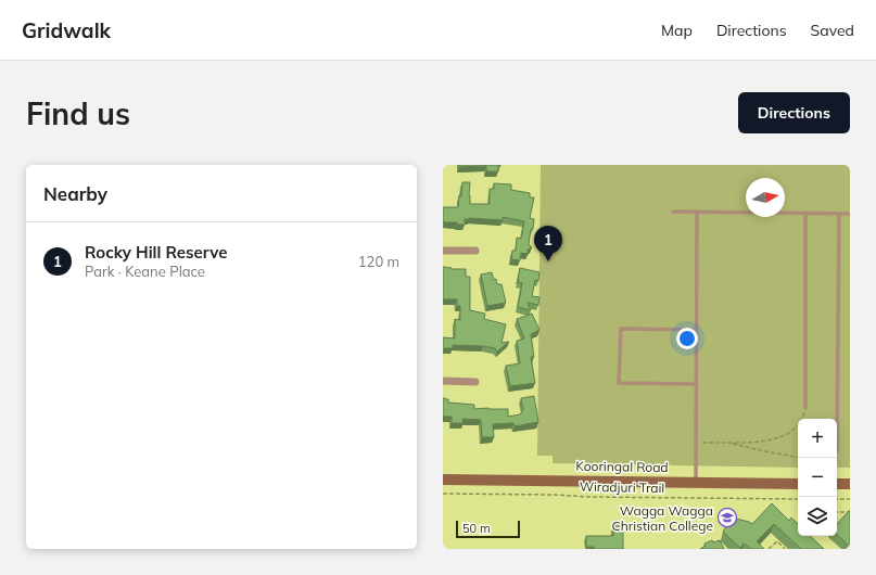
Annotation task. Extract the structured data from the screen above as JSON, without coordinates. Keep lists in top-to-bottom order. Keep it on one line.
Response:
{"streets":{"main road":["Kooringal Road"],"path":["Wiradjuri Trail"]},"places":{"school or university":["Wagga Wagga Christian College"]},"scale_bar":"50 m","north":"right","page":{"header":"Gridwalk","nav":["Map","Directions","Saved"],"buttons":"Directions","title":"Find us","heading":"Nearby","list":[{"mark":"1","name":"Rocky Hill Reserve","note":"Park · Keane Place","value":"120 m"}],"pins":"1","map_buttons":["+","−"],"scale":"50 m"}}
